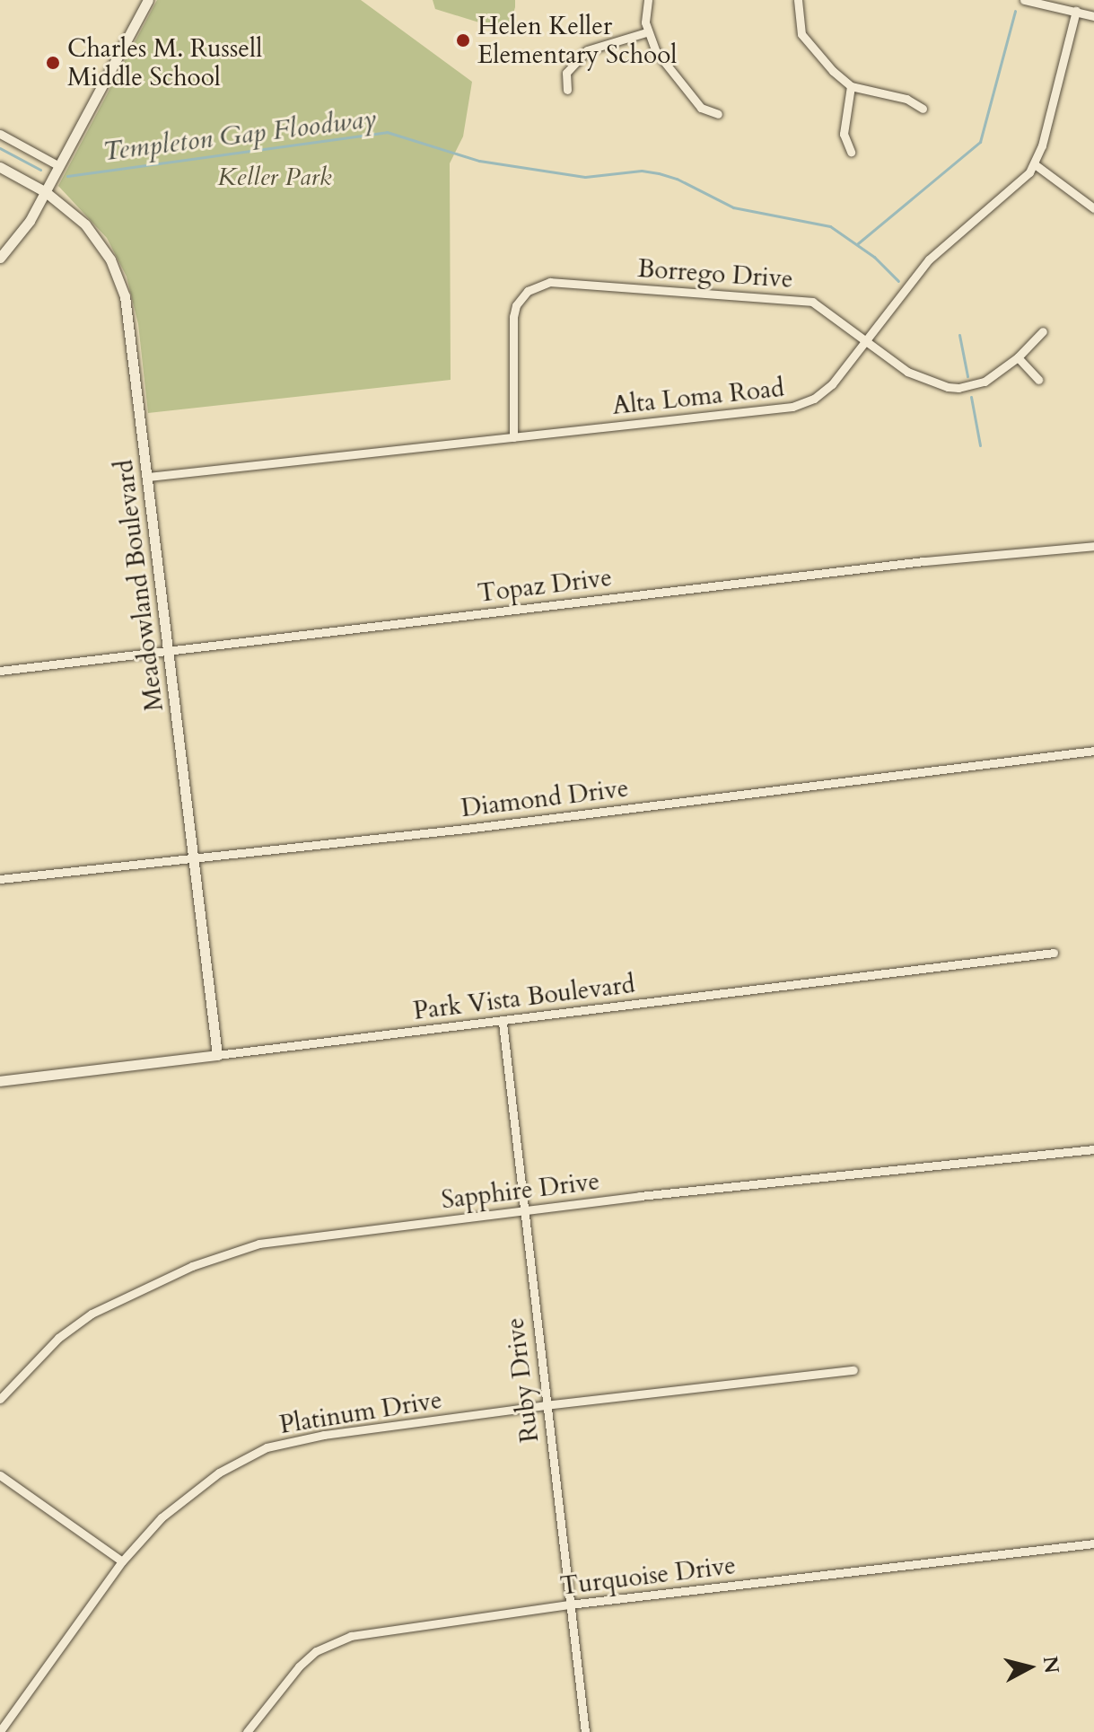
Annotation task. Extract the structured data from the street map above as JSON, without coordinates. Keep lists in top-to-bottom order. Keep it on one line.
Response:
{"streets":{"street":["Borrego Drive","Alta Loma Road","Meadowland Boulevard","Topaz Drive","Diamond Drive","Park Vista Boulevard","Sapphire Drive","Ruby Drive","Platinum Drive","Turquoise Drive"]},"crossings":[["Borrego Drive","Alta Loma Road"],["Alta Loma Road","Meadowland Boulevard"],["Meadowland Boulevard","Topaz Drive"],["Meadowland Boulevard","Diamond Drive"],["Meadowland Boulevard","Park Vista Boulevard"],["Park Vista Boulevard","Ruby Drive"],["Sapphire Drive","Ruby Drive"],["Ruby Drive","Platinum Drive"],["Ruby Drive","Turquoise Drive"]],"water":["Templeton Gap Floodway"],"parks":["Keller Park"],"places":["Helen Keller Elementary School","Charles M. Russell Middle School"],"north":"right"}
